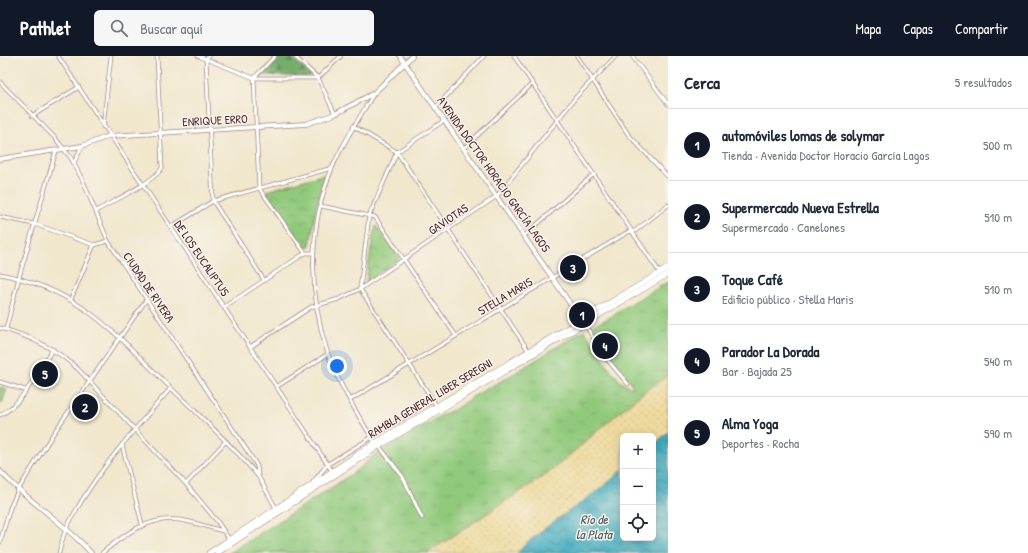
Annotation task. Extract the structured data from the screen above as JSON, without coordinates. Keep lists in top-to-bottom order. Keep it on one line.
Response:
{"streets":{"main road":["RAMBLA GENERAL LIBER SEREGNI"],"street":["ENRIQUE ERRO","AVENIDA DOCTOR HORACIO GARCÍA LAGOS","GAVIOTAS","DE LOS EUCALIPTUS","CIUDAD DE RIVERA","STELLA MARIS"]},"crossings":[["ENRIQUE ERRO","AVENIDA DOCTOR HORACIO GARCÍA LAGOS"],["ENRIQUE ERRO","DE LOS EUCALIPTUS"],["ENRIQUE ERRO","CIUDAD DE RIVERA"],["AVENIDA DOCTOR HORACIO GARCÍA LAGOS","GAVIOTAS"],["AVENIDA DOCTOR HORACIO GARCÍA LAGOS","STELLA MARIS"],["AVENIDA DOCTOR HORACIO GARCÍA LAGOS","RAMBLA GENERAL LIBER SEREGNI"],["GAVIOTAS","DE LOS EUCALIPTUS"],["DE LOS EUCALIPTUS","RAMBLA GENERAL LIBER SEREGNI"],["CIUDAD DE RIVERA","RAMBLA GENERAL LIBER SEREGNI"]],"water":["Río de la Plata"],"page":{"header":"Pathlet","search":"Buscar aquí","nav":["Mapa","Capas","Compartir"],"heading":["Cerca","5 resultados"],"list":[{"mark":"1","name":"automóviles lomas de solymar","note":"Tienda · Avenida Doctor Horacio García Lagos","value":"500 m"},{"mark":"2","name":"Supermercado Nueva Estrella","note":"Supermercado · Canelones","value":"510 m"},{"mark":"3","name":"Toque Café","note":"Edificio público · Stella Maris","value":"510 m"},{"mark":"4","name":"Parador La Dorada","note":"Bar · Bajada 25","value":"540 m"},{"mark":"5","name":"Alma Yoga","note":"Deportes · Rocha","value":"590 m"}],"pins":["3","1","4","5","2"],"map_buttons":["+","−"]}}
